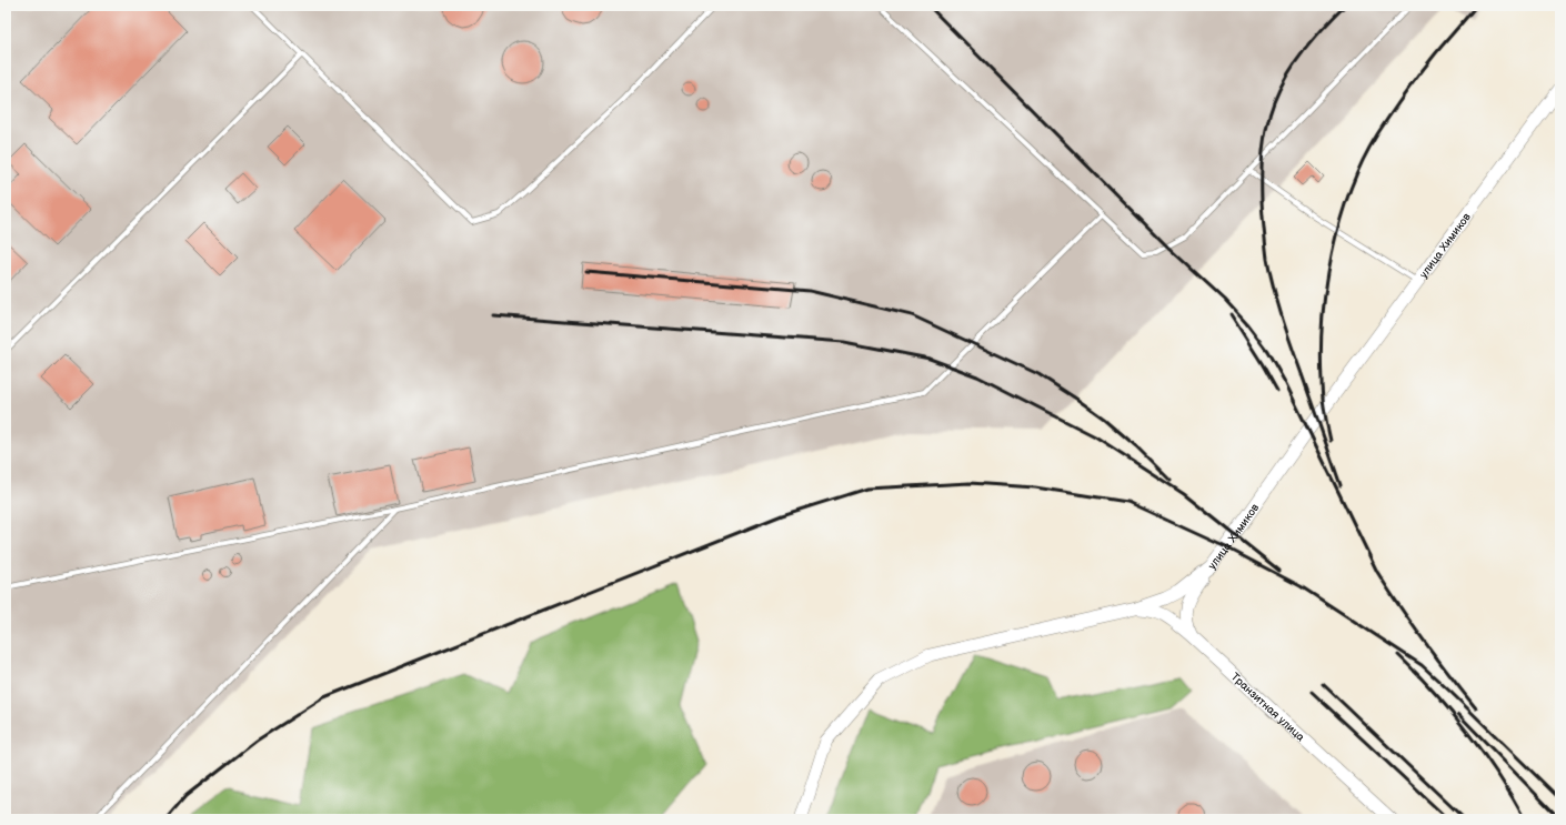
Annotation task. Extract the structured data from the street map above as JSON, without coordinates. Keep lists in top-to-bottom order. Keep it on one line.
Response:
{"streets":{"street":["улица Химиков","Транзитная улица"]},"crossings":[["улица Химиков","Транзитная улица"]]}
